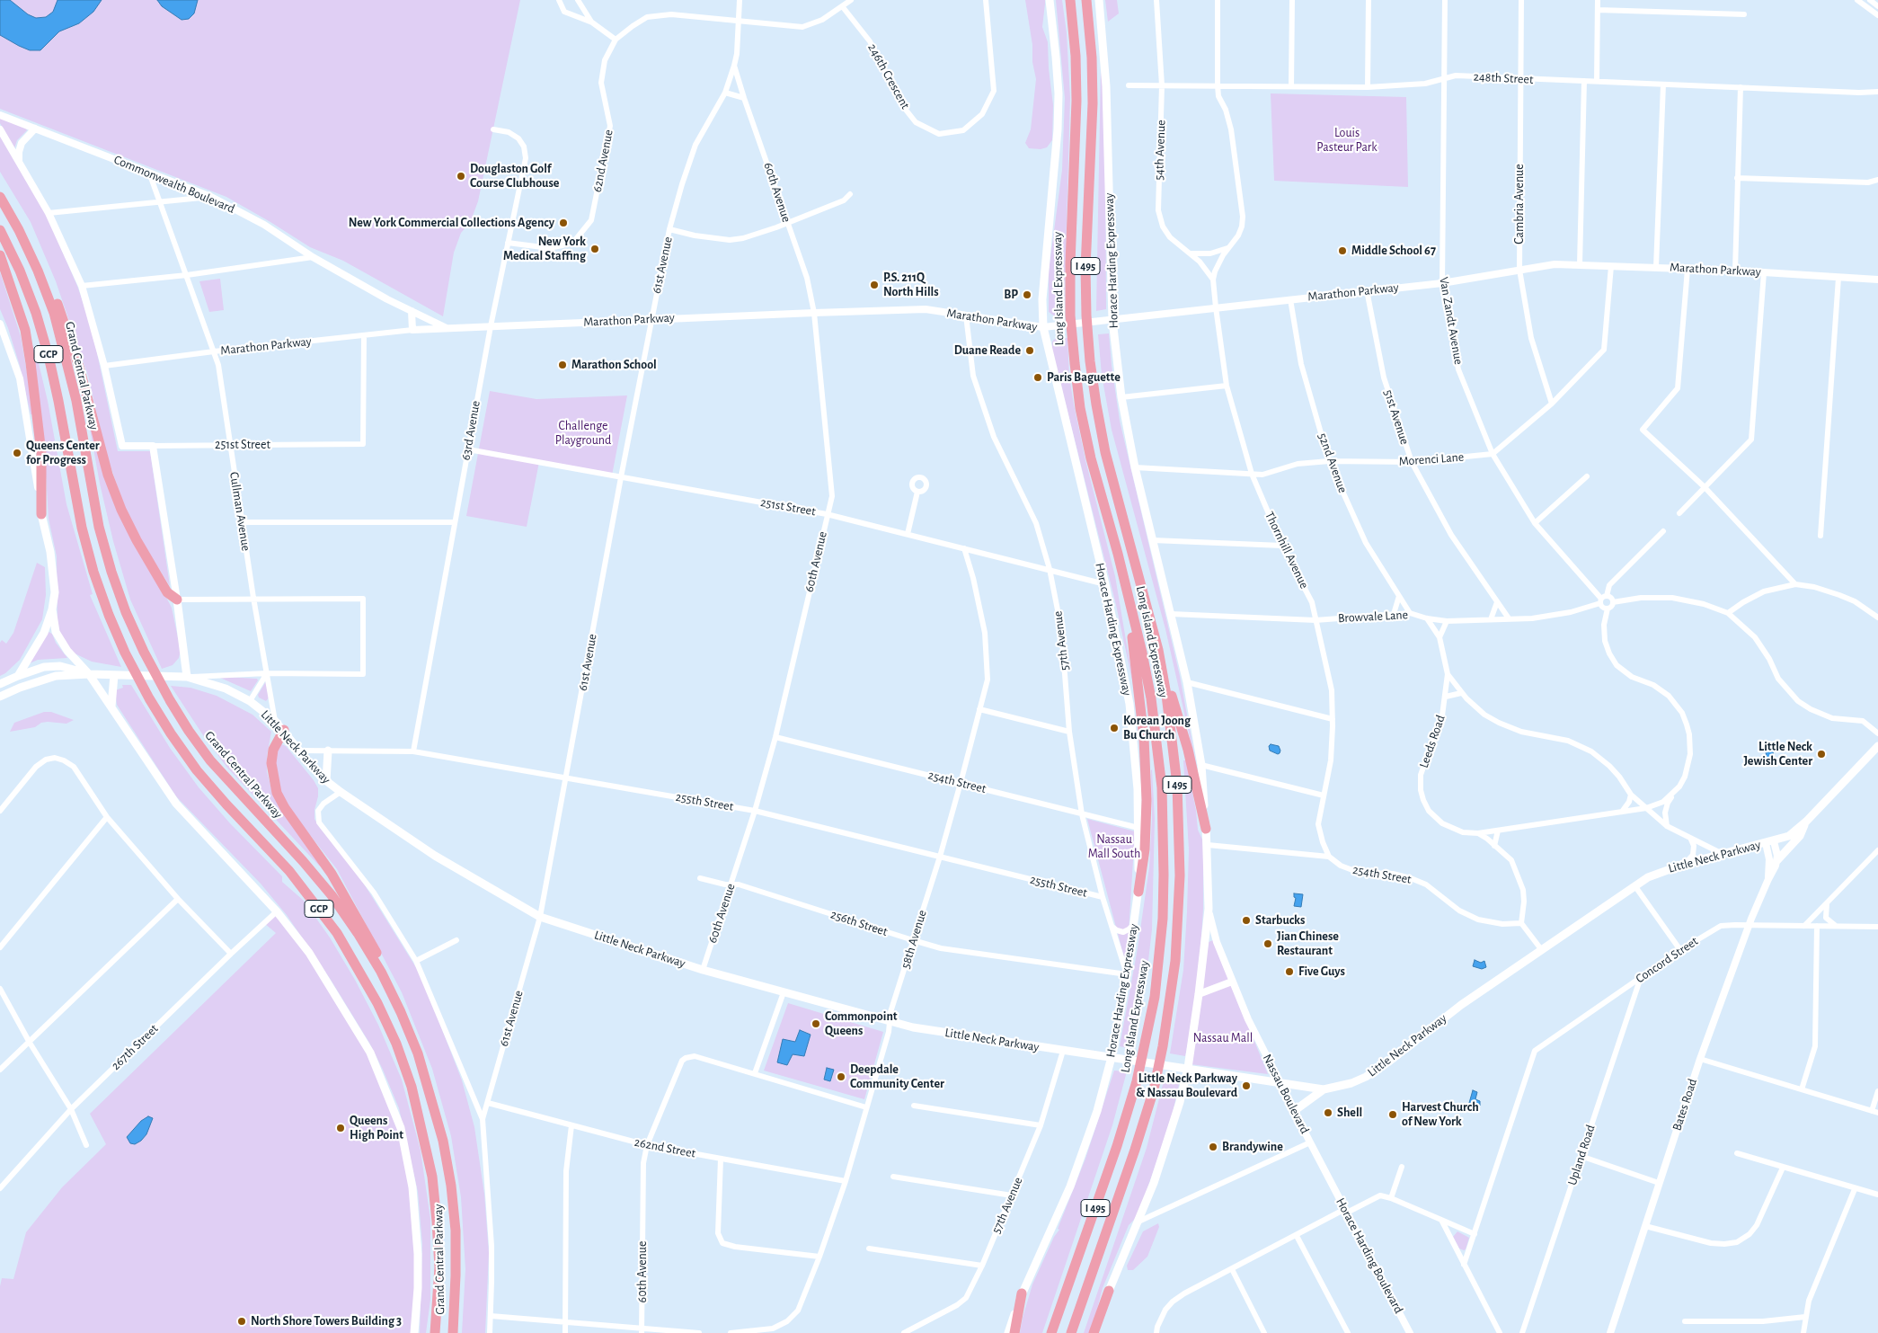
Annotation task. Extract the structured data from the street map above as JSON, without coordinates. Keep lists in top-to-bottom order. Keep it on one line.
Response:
{"streets":{"highway":["I 495","Long Island Expressway","GCP","Grand Central Parkway"],"main road":["Horace Harding Expressway","Little Neck Parkway"],"street":["246th Crescent","248th Street","54th Avenue","62nd Avenue","Commonwealth Boulevard","60th Avenue","Cambria Avenue","61st Avenue","Marathon Parkway","Van Zandt Avenue","51st Avenue","63rd Avenue","251st Street","Morenci Lane","52nd Avenue","Cullman Avenue","Thornhill Avenue","Browvale Lane","57th Avenue","Leeds Road","254th Street","255th Street","256th Street","58th Avenue","Concord Street","267th Street","Nassau Boulevard","Bates Road","262nd Street","Upland Road","Horace Harding Boulevard"]},"crossings":[["248th Street","54th Avenue"],["248th Street","Cambria Avenue"],["248th Street","Van Zandt Avenue"],["248th Street","Thornhill Avenue"],["54th Avenue","Thornhill Avenue"],["62nd Avenue","63rd Avenue"],["Commonwealth Boulevard","Marathon Parkway"],["Commonwealth Boulevard","Cullman Avenue"],["60th Avenue","61st Avenue"],["60th Avenue","Marathon Parkway"],["60th Avenue","251st Street"],["60th Avenue","Little Neck Parkway"],["60th Avenue","254th Street"],["60th Avenue","255th Street"],["60th Avenue","256th Street"],["60th Avenue","262nd Street"],["Cambria Avenue","Marathon Parkway"],["Horace Harding Expressway","Marathon Parkway"],["Horace Harding Expressway","251st Street"],["Horace Harding Expressway","Morenci Lane"],["Horace Harding Expressway","Browvale Lane"],["Horace Harding Expressway","57th Avenue"],["Horace Harding Expressway","Little Neck Parkway"],["Horace Harding Expressway","254th Street"],["Horace Harding Expressway","256th Street"],["Horace Harding Expressway","Nassau Boulevard"],["61st Avenue","Marathon Parkway"],["61st Avenue","251st Street"],["61st Avenue","Little Neck Parkway"],["61st Avenue","255th Street"],["61st Avenue","262nd Street"],["Marathon Parkway","Van Zandt Avenue"],["Marathon Parkway","51st Avenue"],["Marathon Parkway","63rd Avenue"],["Marathon Parkway","251st Street"],["Marathon Parkway","52nd Avenue"],["Marathon Parkway","Cullman Avenue"],["Marathon Parkway","Thornhill Avenue"],["Marathon Parkway","57th Avenue"],["Van Zandt Avenue","Morenci Lane"],["Van Zandt Avenue","Browvale Lane"],["51st Avenue","Morenci Lane"],["51st Avenue","Browvale Lane"],["63rd Avenue","251st Street"],["63rd Avenue","255th Street"],["251st Street","Cullman Avenue"],["251st Street","57th Avenue"],["251st Street","58th Avenue"],["Morenci Lane","52nd Avenue"],["Morenci Lane","Thornhill Avenue"],["52nd Avenue","Browvale Lane"],["Cullman Avenue","Little Neck Parkway"],["Thornhill Avenue","Browvale Lane"],["Thornhill Avenue","254th Street"],["Browvale Lane","Leeds Road"],["57th Avenue","Little Neck Parkway"],["57th Avenue","254th Street"],["57th Avenue","255th Street"],["57th Avenue","256th Street"],["Leeds Road","254th Street"],["Little Neck Parkway","255th Street"],["Little Neck Parkway","58th Avenue"],["Little Neck Parkway","Nassau Boulevard"],["Little Neck Parkway","Bates Road"],["254th Street","58th Avenue"],["255th Street","58th Avenue"],["256th Street","58th Avenue"],["58th Avenue","262nd Street"],["Concord Street","Bates Road"],["Concord Street","Upland Road"],["Nassau Boulevard","Horace Harding Boulevard"]],"parks":["Louis Pasteur Park","Challenge Playground","Nassau Mall South","Nassau Mall"],"places":["Douglaston Golf Course Clubhouse","New York Commercial Collections Agency","New York Medical Staffing","Middle School 67","P.S. 211Q North Hills","BP","Duane Reade","Marathon School","Paris Baguette","Queens Center for Progress","Korean Joong Bu Church","Little Neck Jewish Center","Starbucks","Jian Chinese Restaurant","Five Guys","Commonpoint Queens","Deepdale Community Center","Little Neck Parkway & Nassau Boulevard","Shell","Harvest Church of New York","Queens High Point","Brandywine","North Shore Towers Building 3"]}
